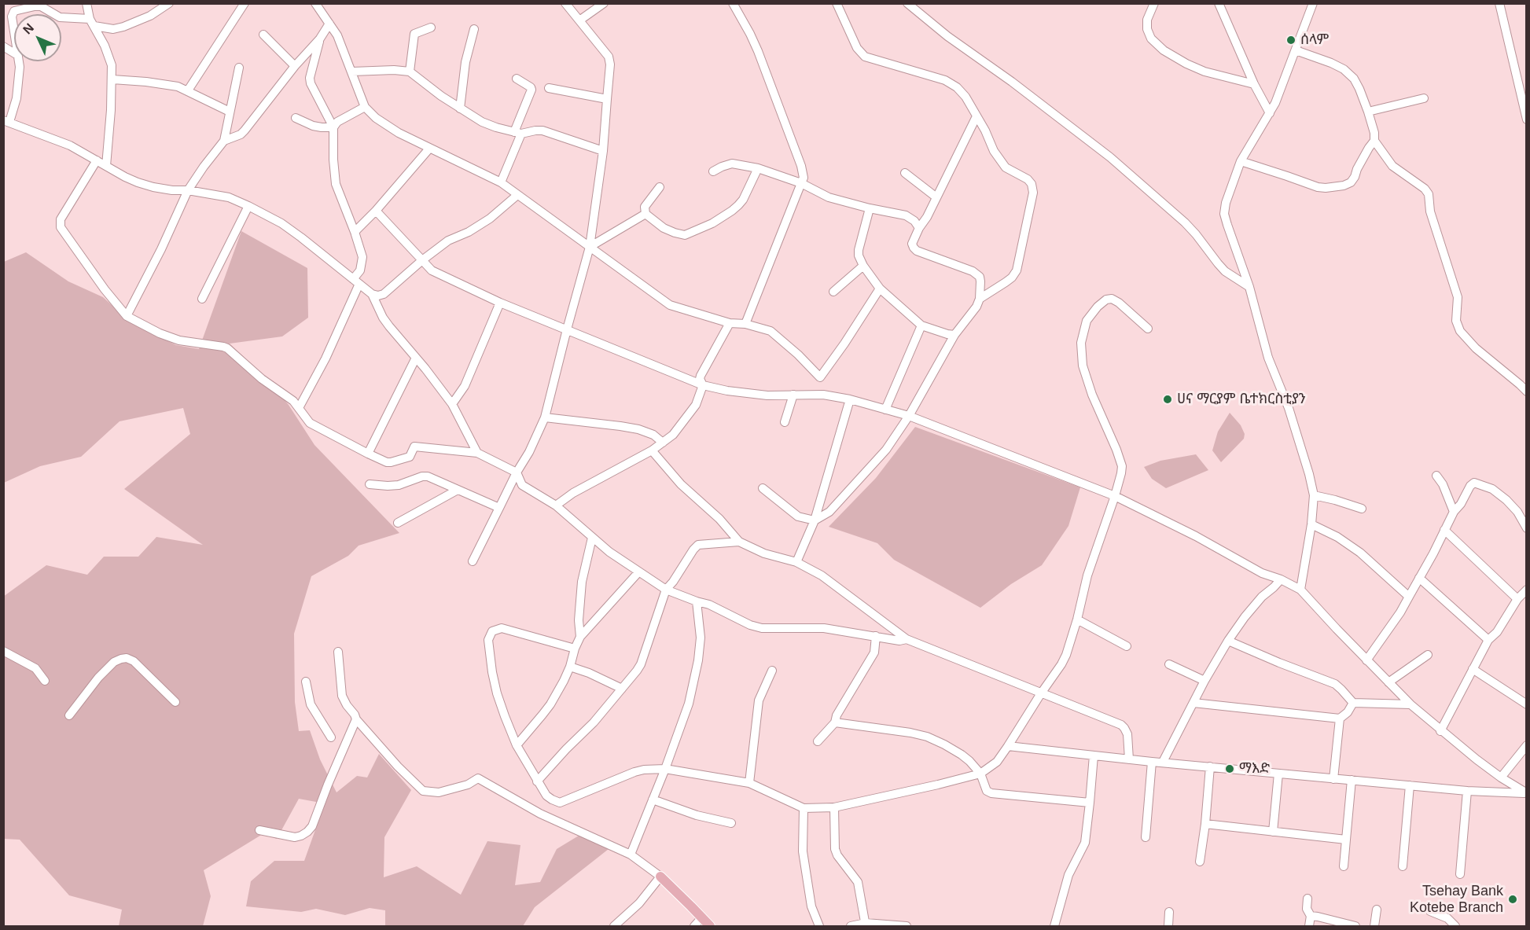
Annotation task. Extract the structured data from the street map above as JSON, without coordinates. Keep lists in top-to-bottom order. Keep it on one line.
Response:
{"places":["ሰላም","ሀና ማርያም ቤተክርስቲያን","ማእድ","Tsehay Bank Kotebe Branch"],"north":"top left"}
